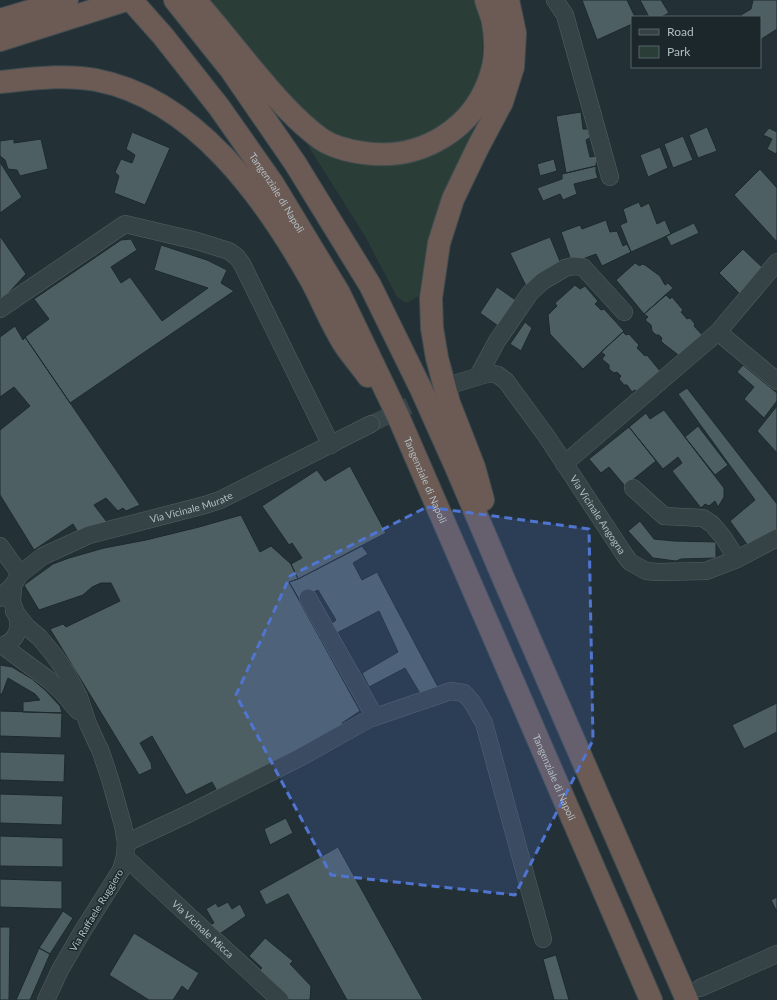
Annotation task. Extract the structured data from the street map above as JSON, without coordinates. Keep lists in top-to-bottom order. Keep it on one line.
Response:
{"streets":{"highway":["Tangenziale di Napoli"],"street":["Via Vicinale Murate","Via Vicinale Angogna","Via Raffaele Ruggiero","Via Vicinale Micca"]},"crossings":[["Via Raffaele Ruggiero","Via Vicinale Micca"]],"legend":["Road","Park"]}
